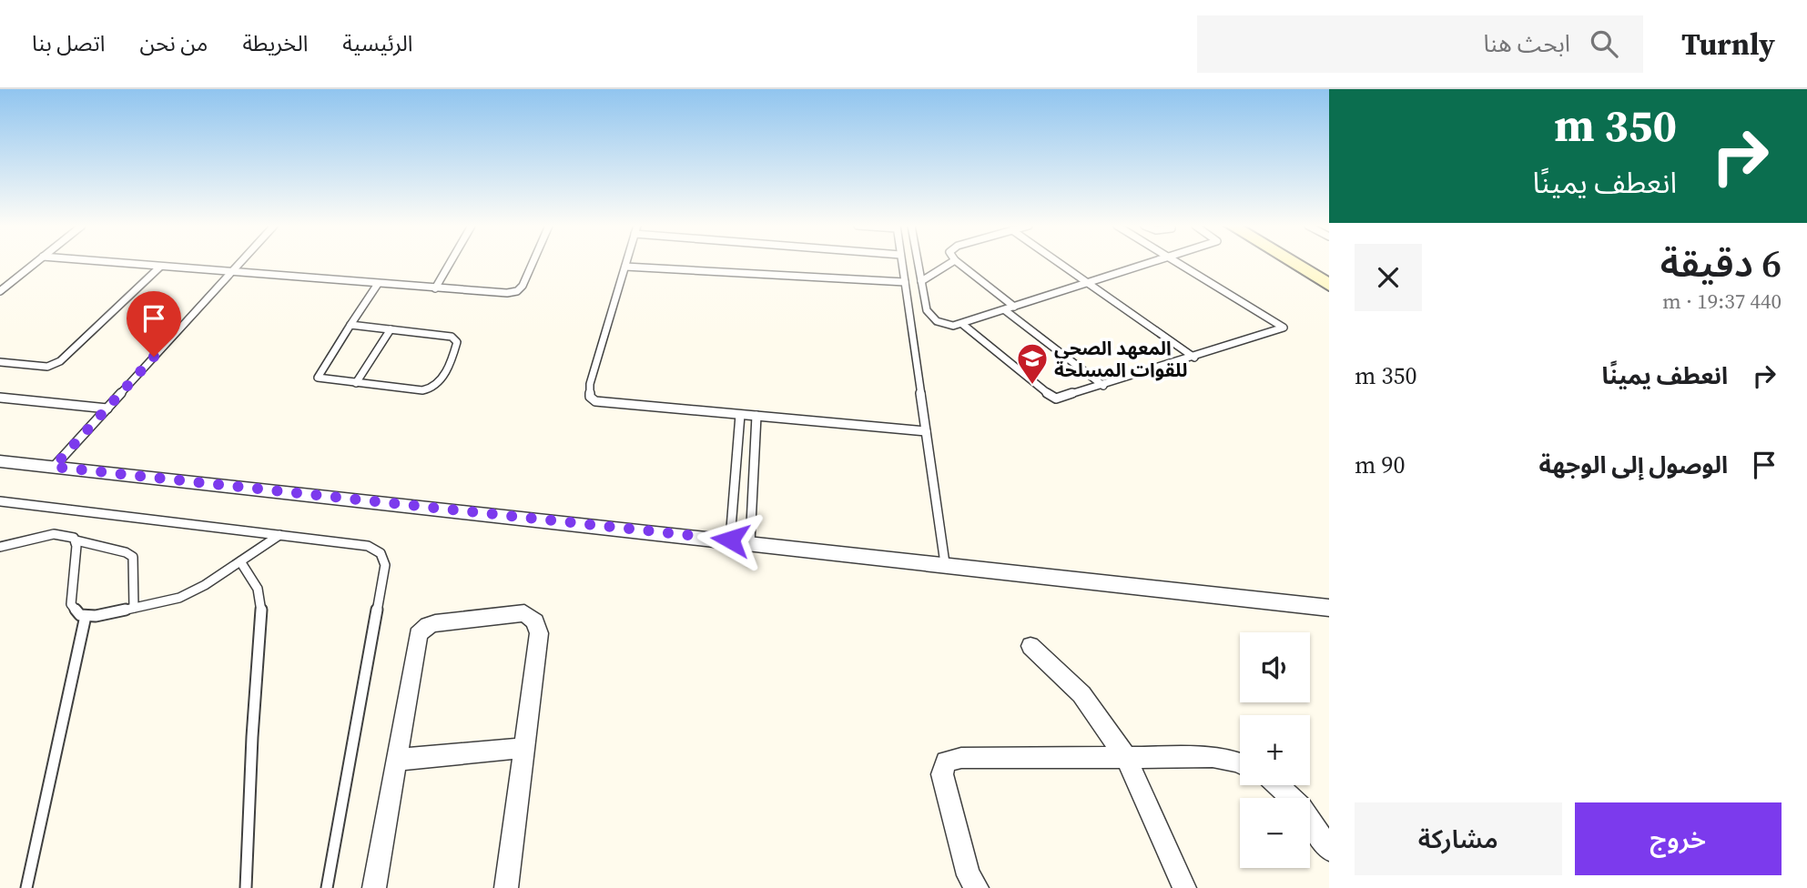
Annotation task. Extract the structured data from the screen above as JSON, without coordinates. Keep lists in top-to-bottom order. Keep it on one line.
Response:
{"places":{"school or university":["المعهد الصحي للقوات المسلحة"]},"page":{"header":"Turnly","search":"ابحث هنا","nav":["الرئيسية","الخريطة","من نحن","اتصل بنا"],"turn":["350 m","انعطف يمينًا"],"heading":["6 دقيقة","440 m · 19:37"],"list":[{"name":"انعطف يمينًا","value":"350 m"},{"name":"الوصول إلى الوجهة","value":"90 m"}],"map_buttons":["+","−"],"buttons":["خروج","مشاركة"]}}
